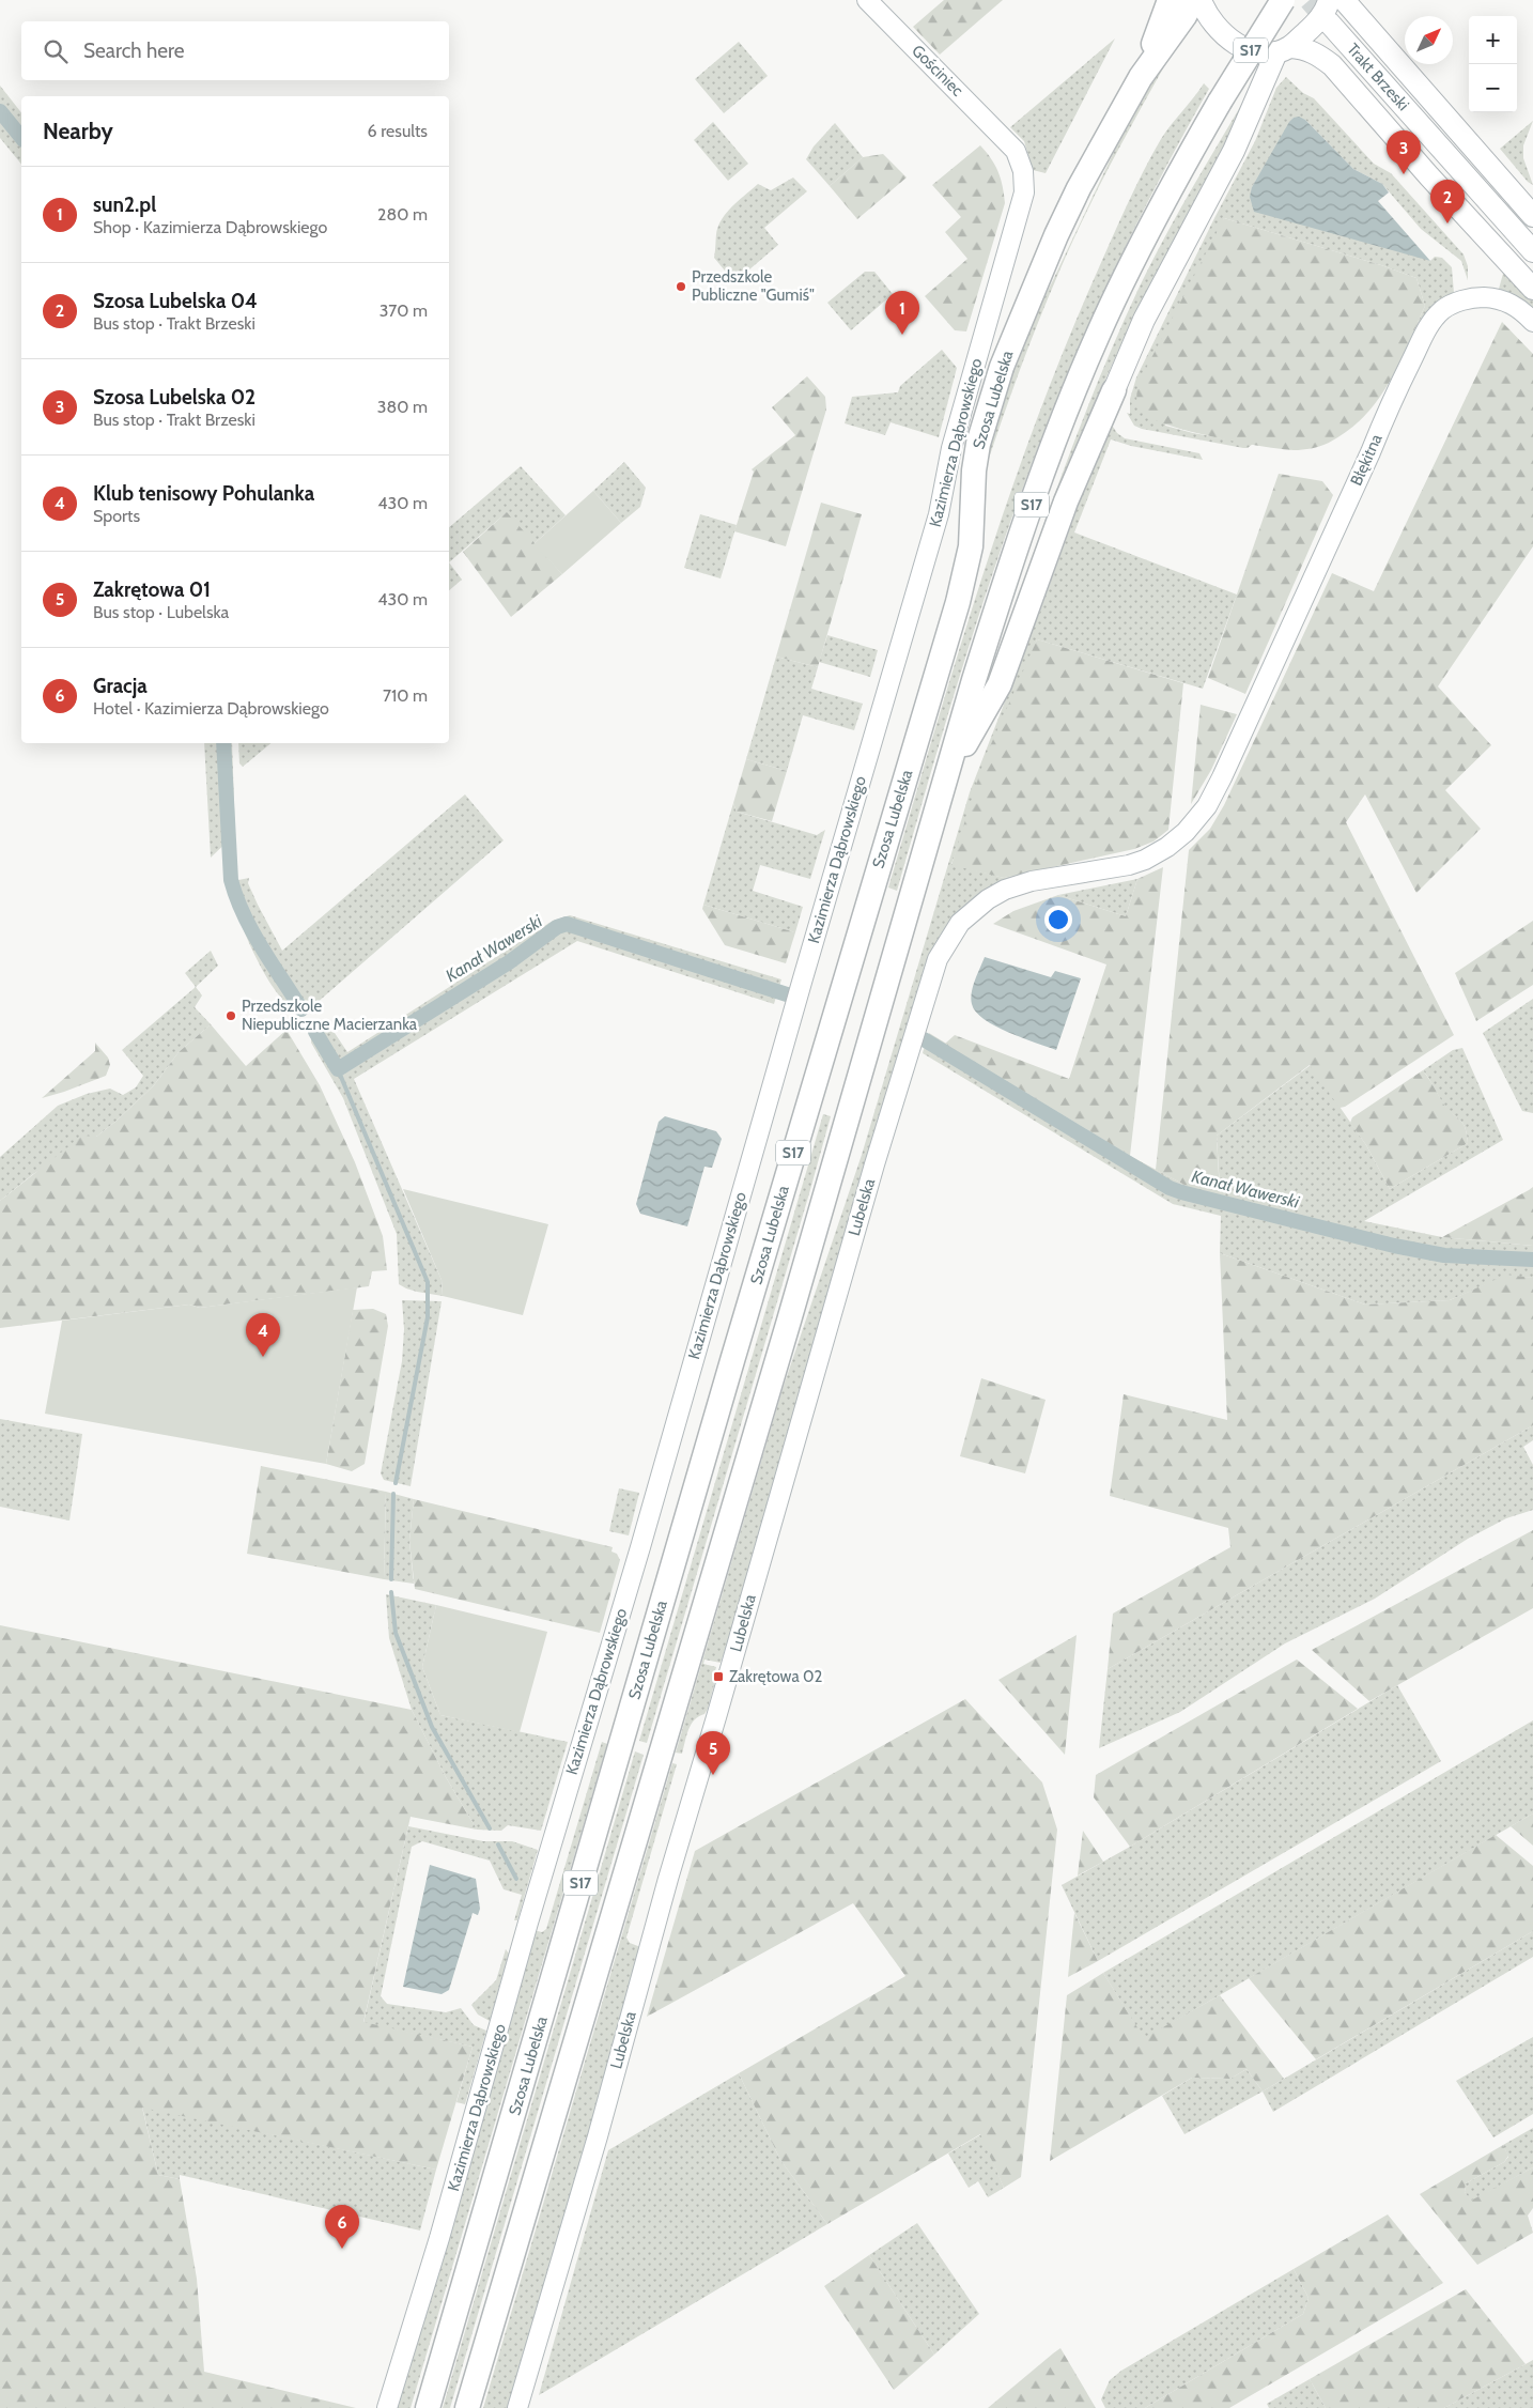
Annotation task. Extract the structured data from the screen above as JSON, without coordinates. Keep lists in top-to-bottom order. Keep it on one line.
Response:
{"streets":{"highway":["S17","Szosa Lubelska"],"main road":["Trakt Brzeski"],"street":["Gościniec","Kazimierza Dąbrowskiego","Błękitna","Lubelska"]},"crossings":[["Gościniec","Kazimierza Dąbrowskiego"],["Błękitna","Lubelska"]],"water":["Kanał Wawerski"],"places":{"other":["Przedszkole Publiczne \"Gumiś\"","Przedszkole Niepubliczne Macierzanka"],"transit":["Zakrętowa 02"]},"north":"top right","page":{"map_buttons":["+","−"],"search":"Search here","heading":["Nearby","6 results"],"pins":["3","2","1","4","5","6"],"list":[{"mark":"1","name":"sun2.pl","note":"Shop · Kazimierza Dąbrowskiego","value":"280 m"},{"mark":"2","name":"Szosa Lubelska 04","note":"Bus stop · Trakt Brzeski","value":"370 m"},{"mark":"3","name":"Szosa Lubelska 02","note":"Bus stop · Trakt Brzeski","value":"380 m"},{"mark":"4","name":"Klub tenisowy Pohulanka","note":"Sports","value":"430 m"},{"mark":"5","name":"Zakrętowa 01","note":"Bus stop · Lubelska","value":"430 m"},{"mark":"6","name":"Gracja","note":"Hotel · Kazimierza Dąbrowskiego","value":"710 m"}]}}
